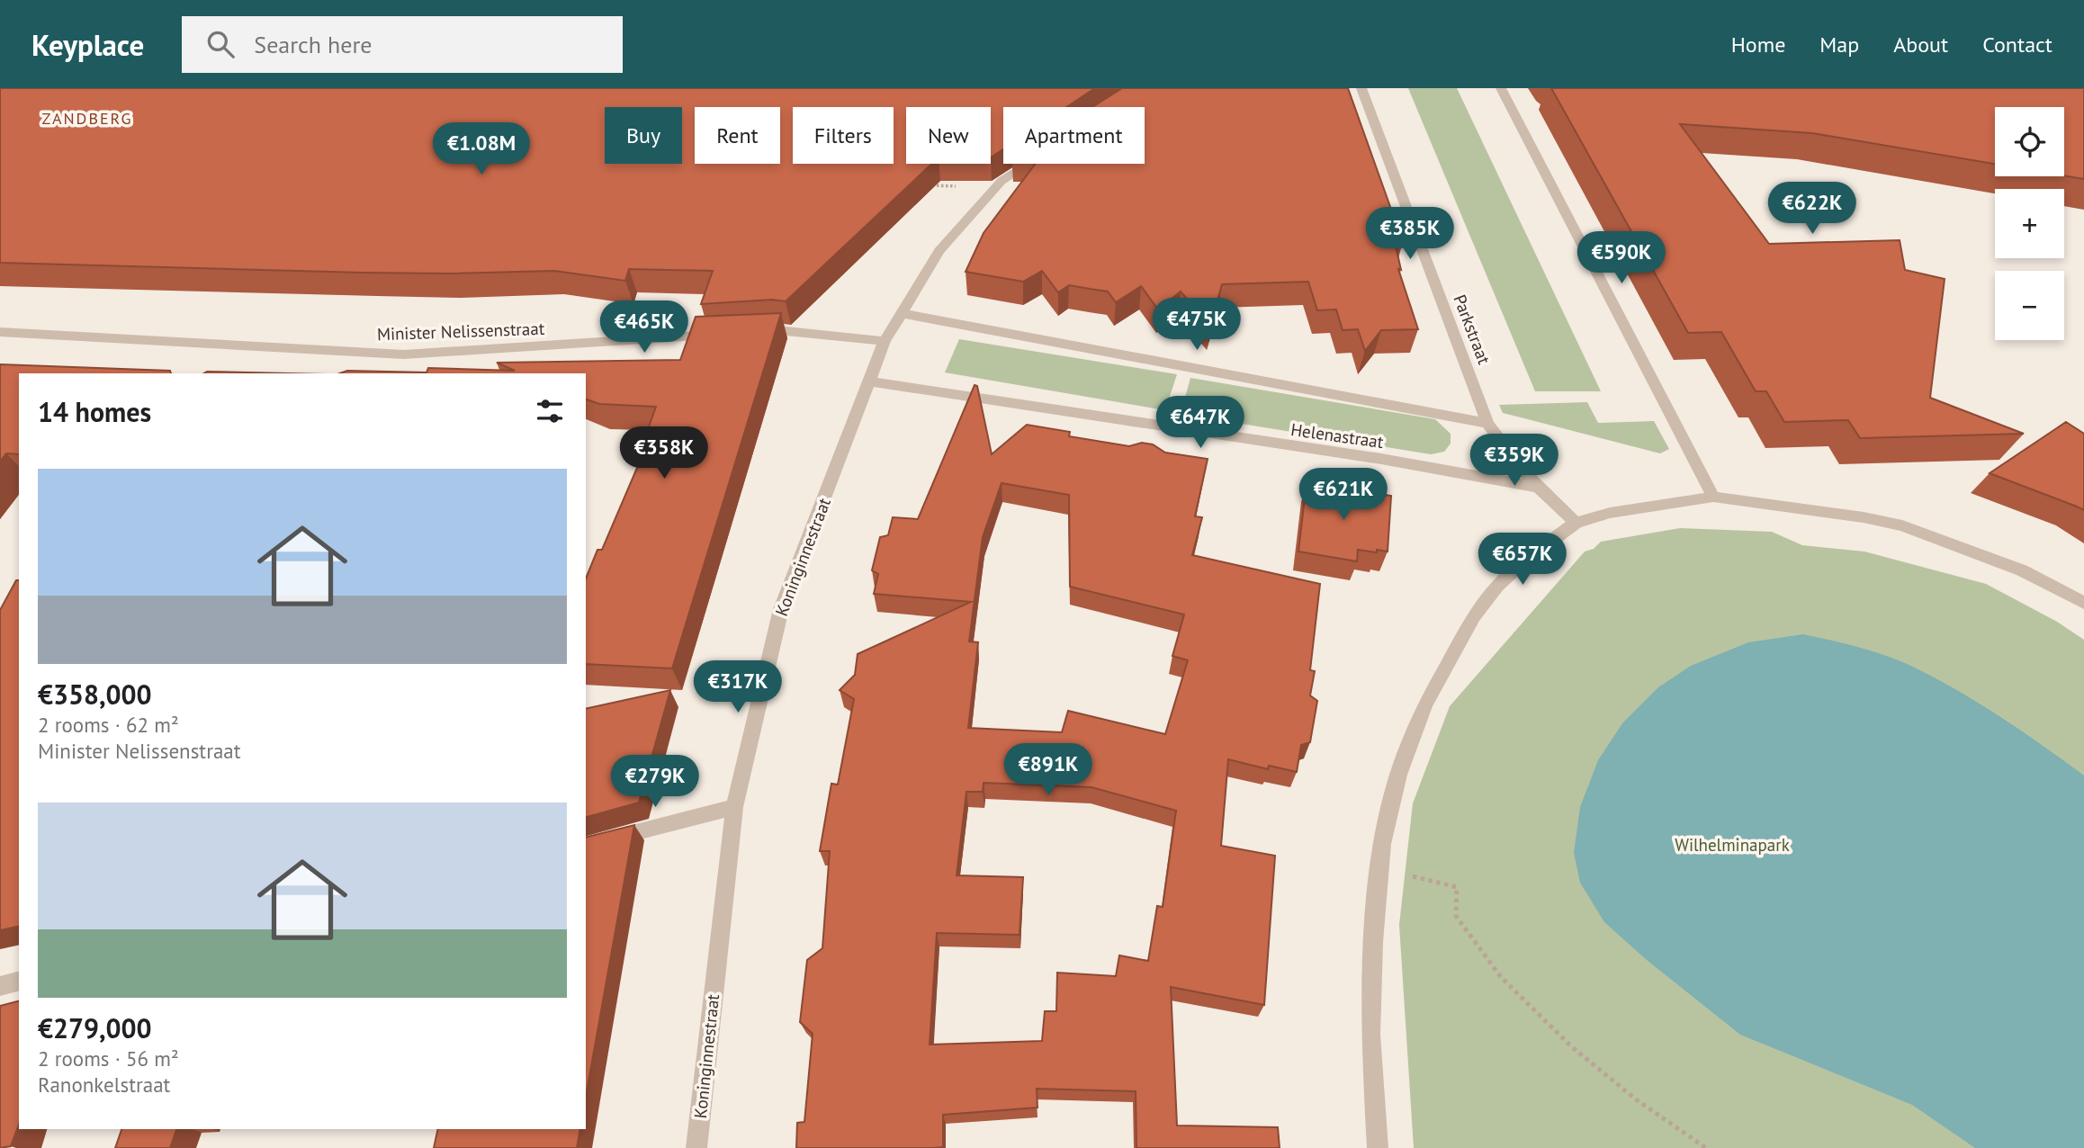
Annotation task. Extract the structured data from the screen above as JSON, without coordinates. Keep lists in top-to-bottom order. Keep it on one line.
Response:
{"streets":{"street":["Parkstraat","Minister Nelissenstraat","Helenastraat","Koninginnestraat"]},"crossings":[["Parkstraat","Helenastraat"],["Helenastraat","Koninginnestraat"]],"districts":["ZANDBERG"],"parks":["Wilhelminapark"],"page":{"header":"Keyplace","search":"Search here","nav":["Home","Map","About","Contact"],"map_buttons":["+","−"],"chip":["Buy","Rent","Filters","New","Apartment"],"price":["€1.08M","€622K","€385K","€590K","€475K","€465K","€647K","€358K","€359K","€621K","€657K","€317K","€891K","€279K"],"heading":"14 homes","list":[{"name":"€358,000","note":"2 rooms · 62 m² · Minister Nelissenstraat"},{"name":"€279,000","note":"2 rooms · 56 m² · Ranonkelstraat"}]}}
